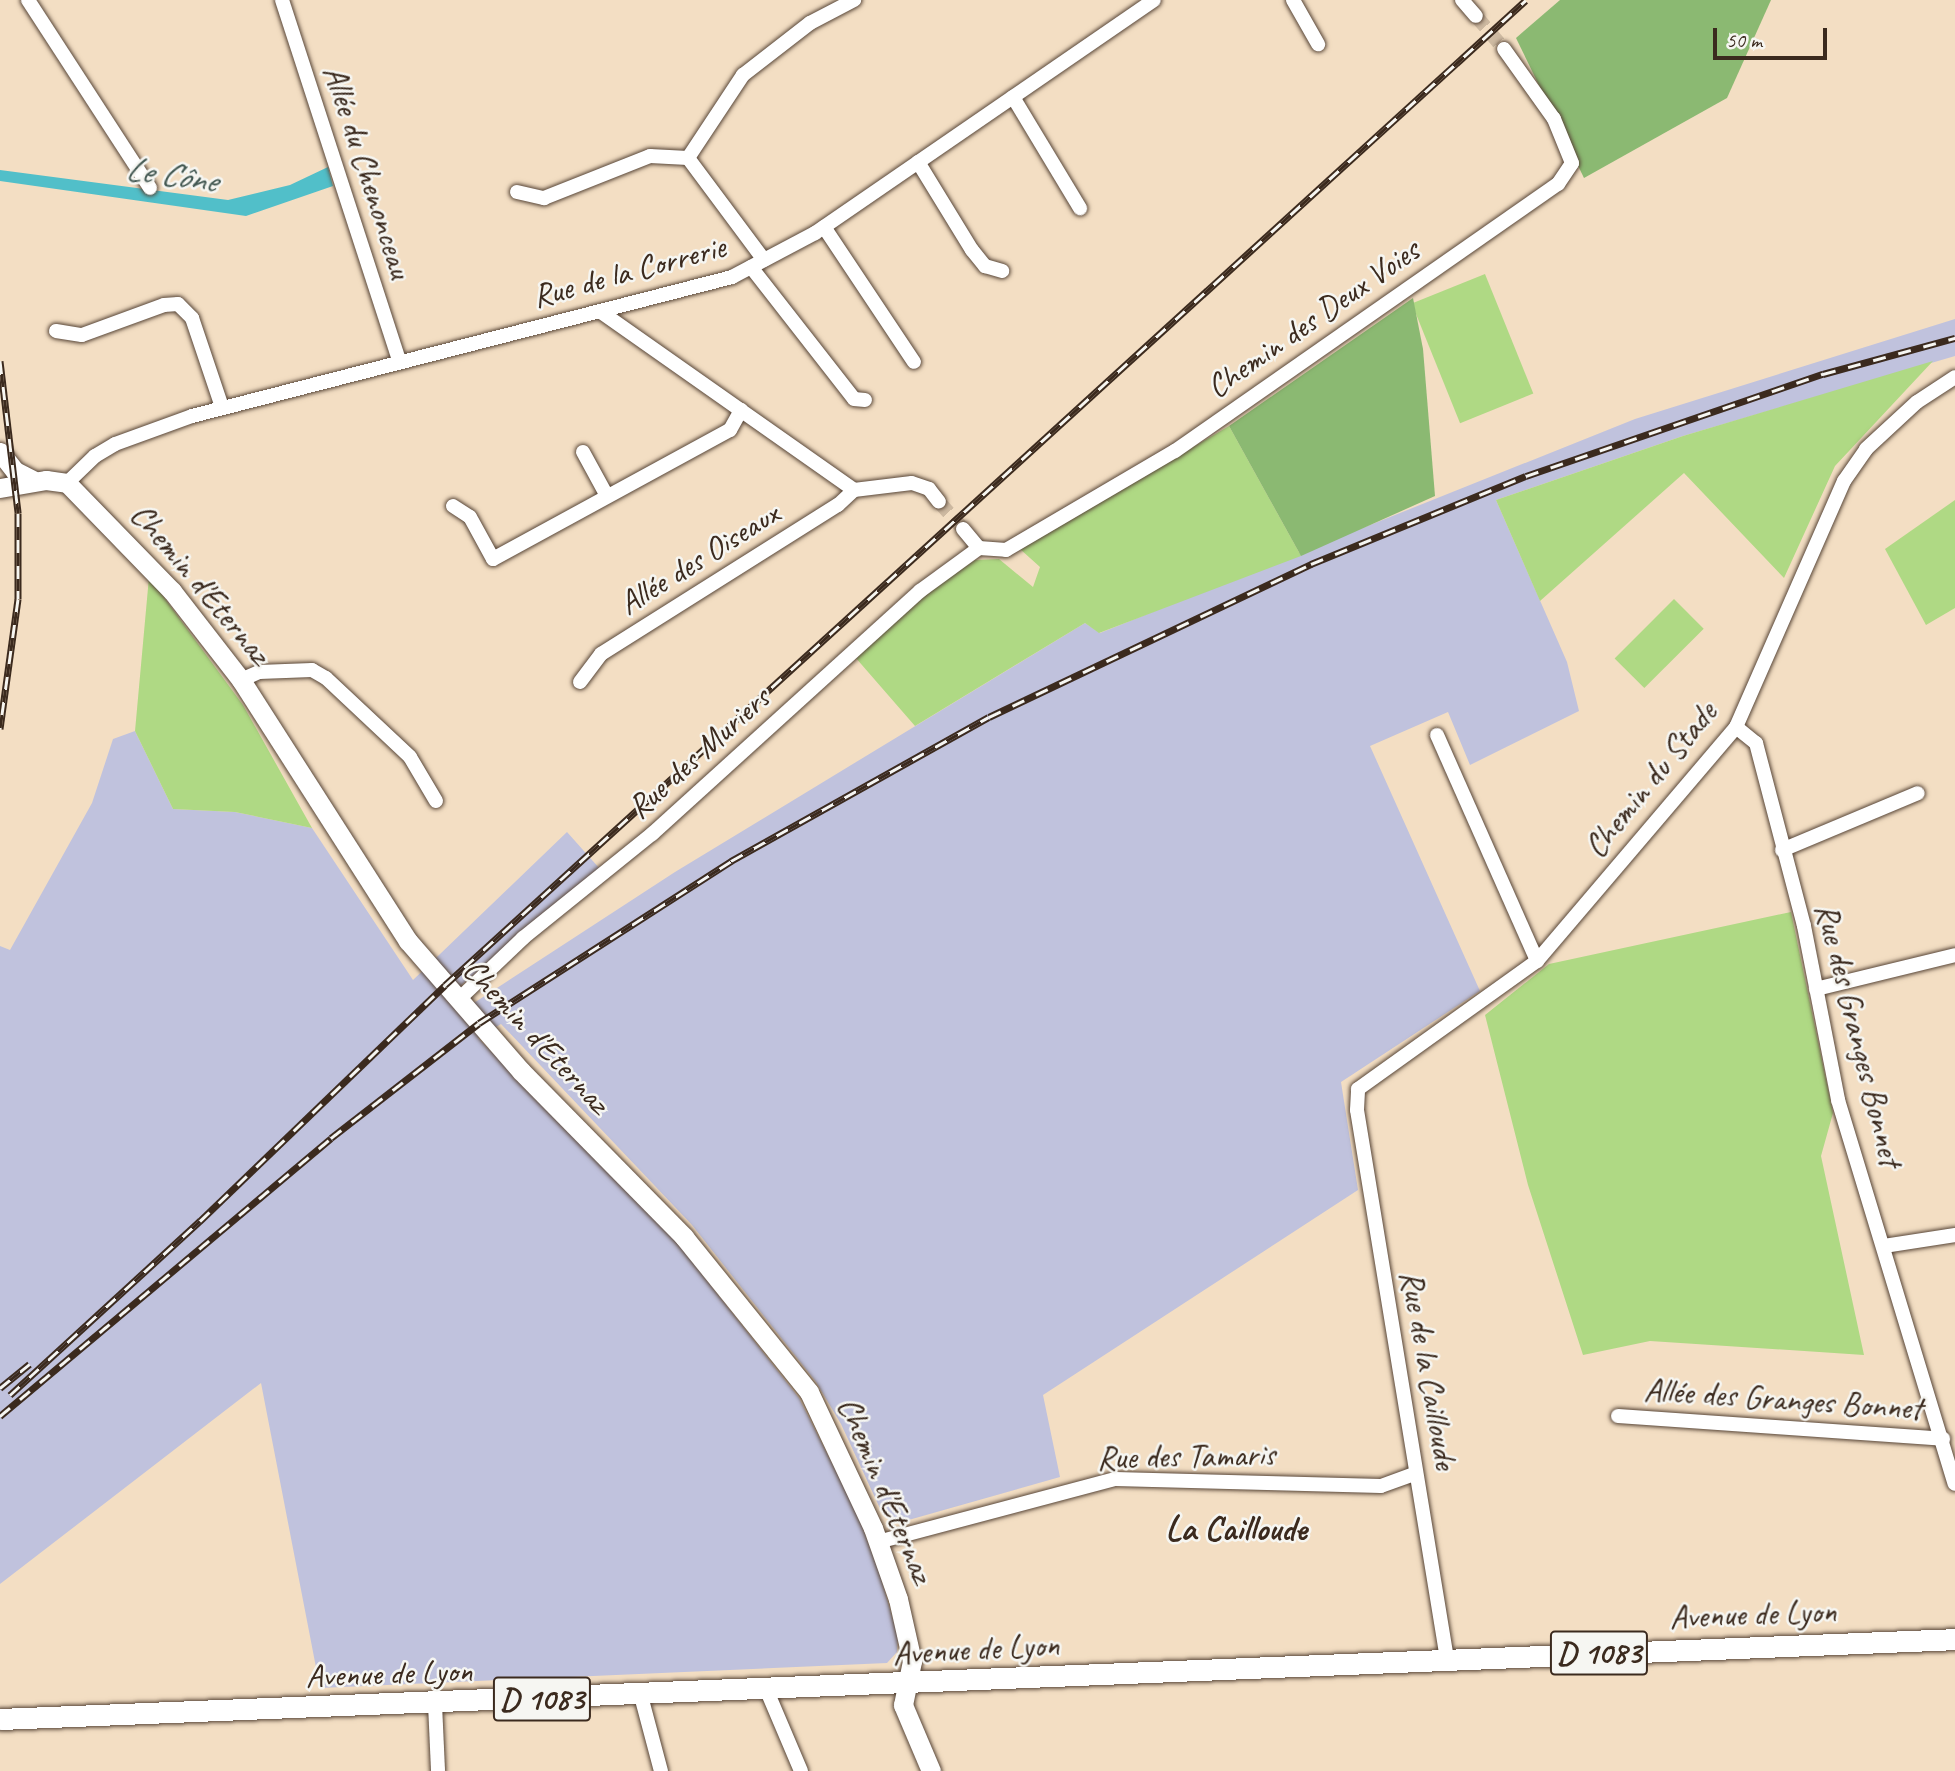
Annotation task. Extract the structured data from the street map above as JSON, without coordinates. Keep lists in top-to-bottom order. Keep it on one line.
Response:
{"streets":{"main road":["Avenue de Lyon","D 1083"],"street":["Allée du Chenonceau","Rue de la Correrie","Chemin des Deux Voies","Allée des Oiseaux","Chemin d'Eternaz","Rue des Muriers","Chemin du Stade","Rue des Granges Bonnet","Rue de la Cailloude","Allée des Granges Bonnet","Rue des Tamaris"]},"crossings":[["Allée du Chenonceau","Rue de la Correrie"],["Rue de la Correrie","Chemin d'Eternaz"],["Chemin des Deux Voies","Rue des Muriers"],["Chemin d'Eternaz","Rue des Muriers"],["Chemin d'Eternaz","Rue des Tamaris"],["Chemin d'Eternaz","Avenue de Lyon"],["Chemin du Stade","Rue des Granges Bonnet"],["Chemin du Stade","Rue de la Cailloude"],["Rue des Granges Bonnet","Allée des Granges Bonnet"],["Rue de la Cailloude","Rue des Tamaris"],["Rue de la Cailloude","Avenue de Lyon"]],"districts":["La Cailloude"],"water":["Le Cône"],"scale_bar":"50 m"}
